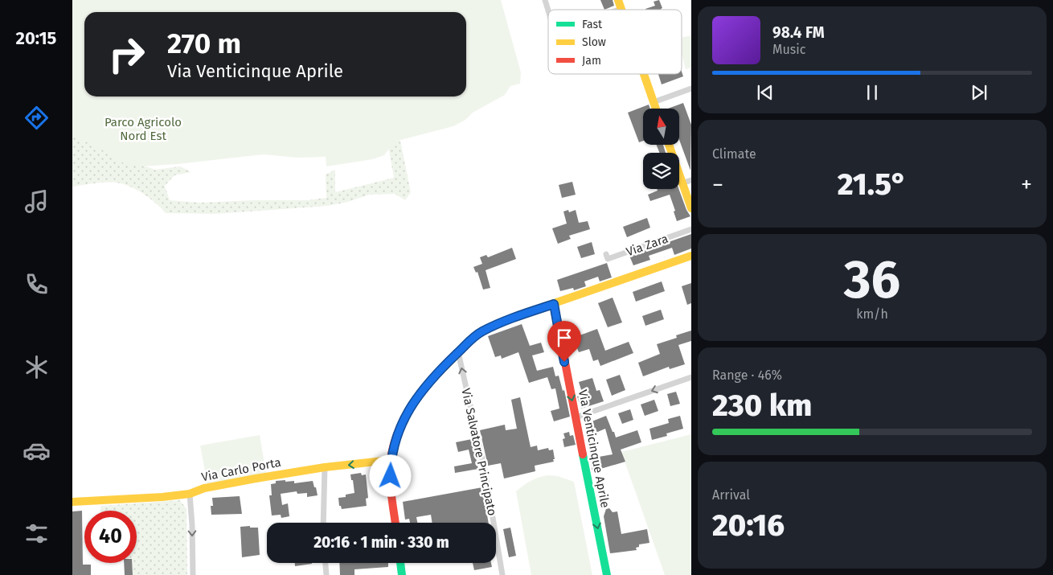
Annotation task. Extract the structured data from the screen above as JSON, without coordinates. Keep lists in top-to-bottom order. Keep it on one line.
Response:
{"streets":{"street":["Via Zara","Via Venticinque Aprile","Via Salvatore Principato","Via Carlo Porta"]},"one_way":["Via Venticinque Aprile","Via Salvatore Principato"],"parks":["Parco Agricolo Nord Est"],"legend":["Fast","Slow","Jam"],"north":"top","page":{"tabs":"20:15","turn":["270 m","Via Venticinque Aprile"],"song":["98.4 FM","Music"],"tile":["Climate",["36","km/h"],["Range · 46%","230 km"],["Arrival","20:16"]],"heat":["−","21.5°","+"],"limit":"40","trip":"20:16 · 1 min · 330 m"}}
